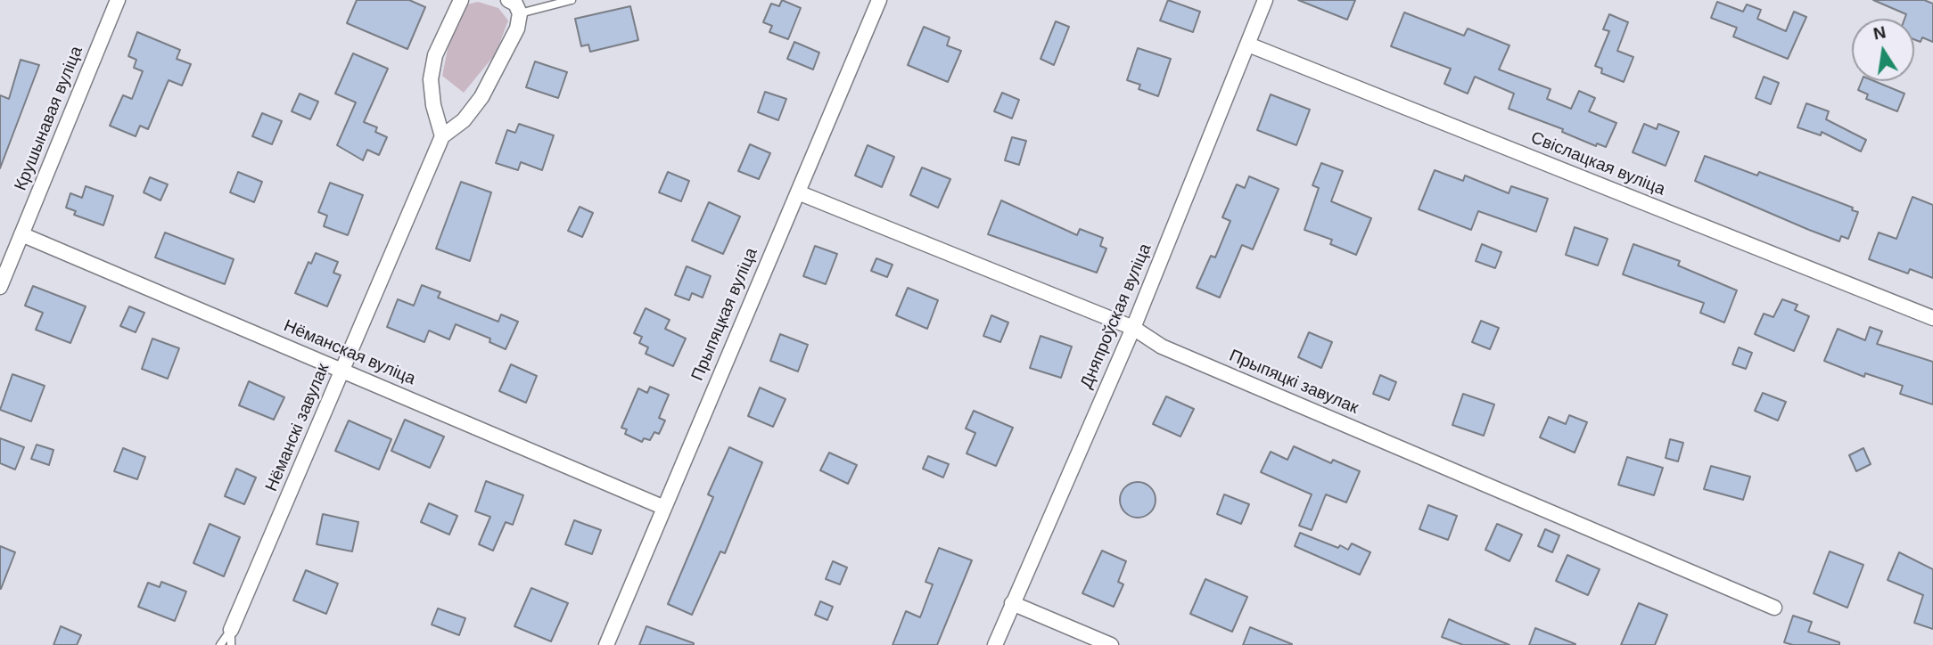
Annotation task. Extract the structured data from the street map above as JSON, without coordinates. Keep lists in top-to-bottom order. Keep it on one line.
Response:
{"streets":{"street":["Крушынавая вуліца","Свіслацкая вуліца","Прыпяцкая вуліца","Дняпроўская вуліца","Нёманская вуліца","Прыпяцкі завулак","Нёманскі завулак"]},"crossings":[["Крушынавая вуліца","Нёманская вуліца"],["Свіслацкая вуліца","Дняпроўская вуліца"],["Прыпяцкая вуліца","Нёманская вуліца"],["Прыпяцкая вуліца","Прыпяцкі завулак"],["Дняпроўская вуліца","Прыпяцкі завулак"],["Нёманская вуліца","Нёманскі завулак"]],"north":"top"}
